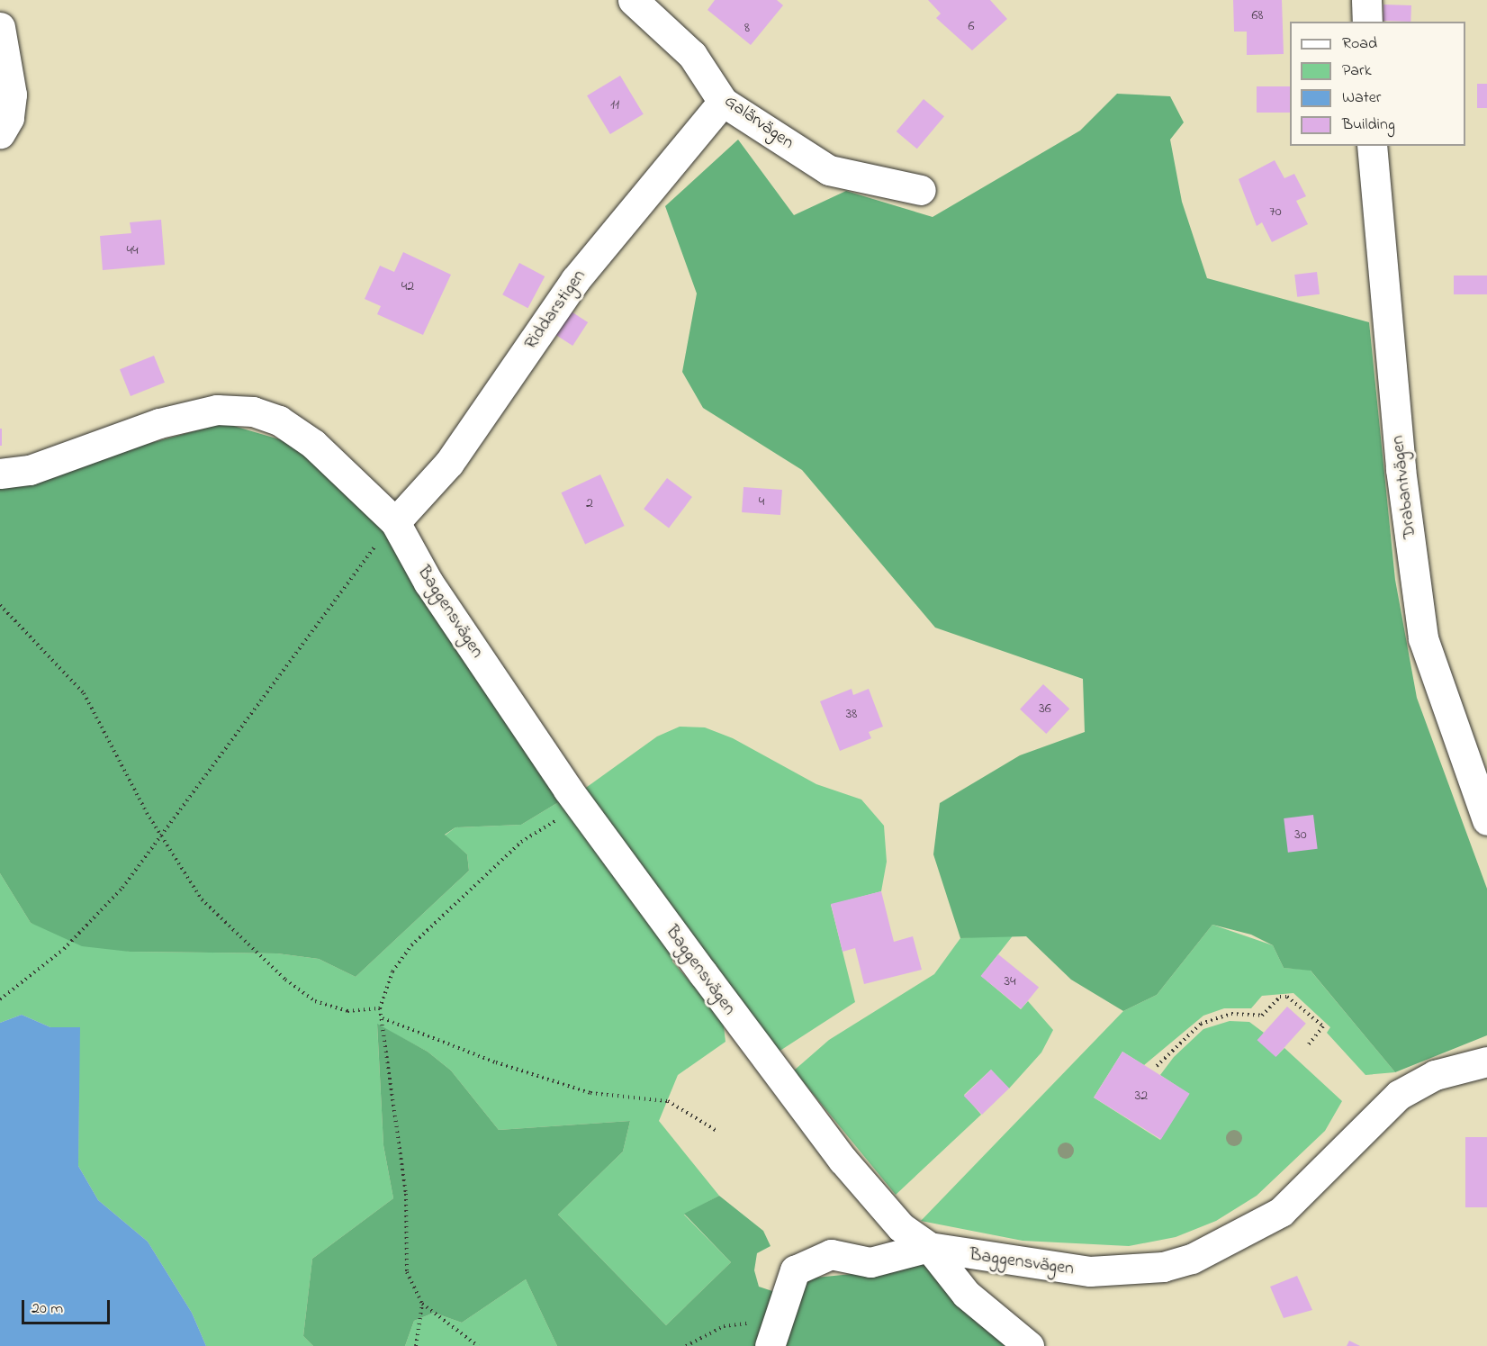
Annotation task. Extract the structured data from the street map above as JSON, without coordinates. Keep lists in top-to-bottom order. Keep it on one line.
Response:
{"streets":{"street":["Galärvägen","Riddarstigen","Drabantvägen","Baggensvägen"]},"crossings":[["Galärvägen","Riddarstigen"],["Riddarstigen","Baggensvägen"]],"house_numbers":["68","6","8","11","70","44","42","4","2","36","38","30","34","32"],"legend":["Road","Park","Water","Building"],"scale_bar":"20 m"}
